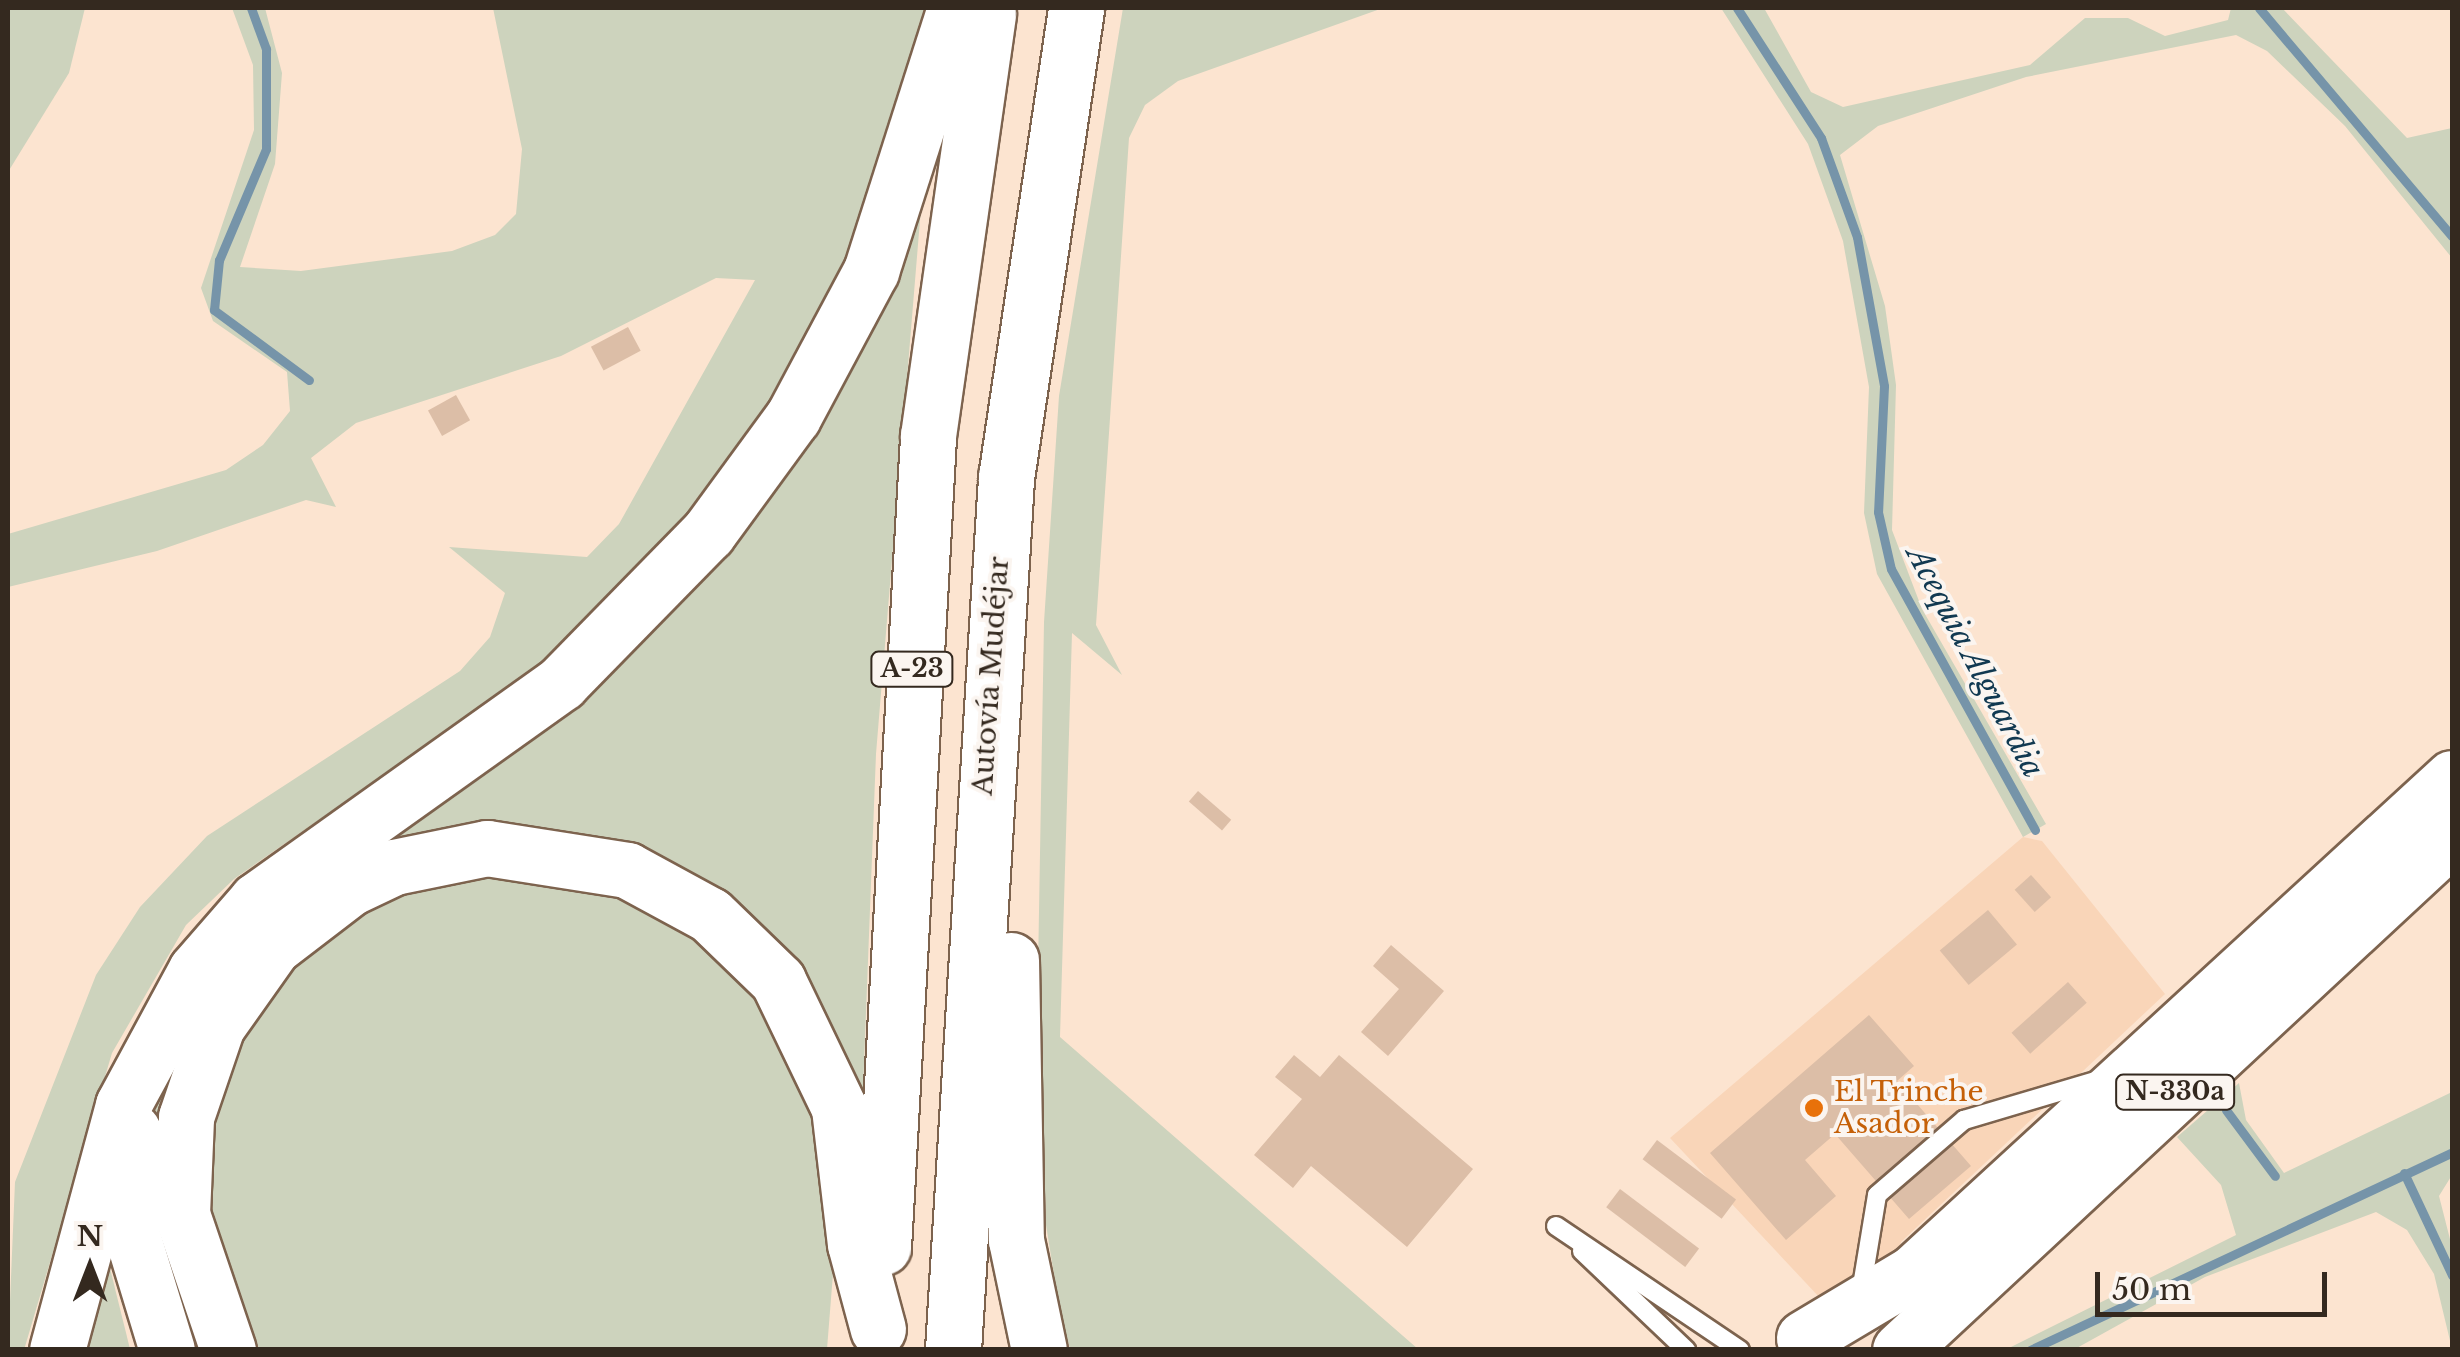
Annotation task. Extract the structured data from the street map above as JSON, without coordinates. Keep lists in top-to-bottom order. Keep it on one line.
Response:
{"streets":{"highway":["A-23","Autovía Mudéjar","N-330a"]},"water":["Acequia Alguardia"],"places":["El Trinche Asador"],"scale_bar":"50 m","north":"top"}
